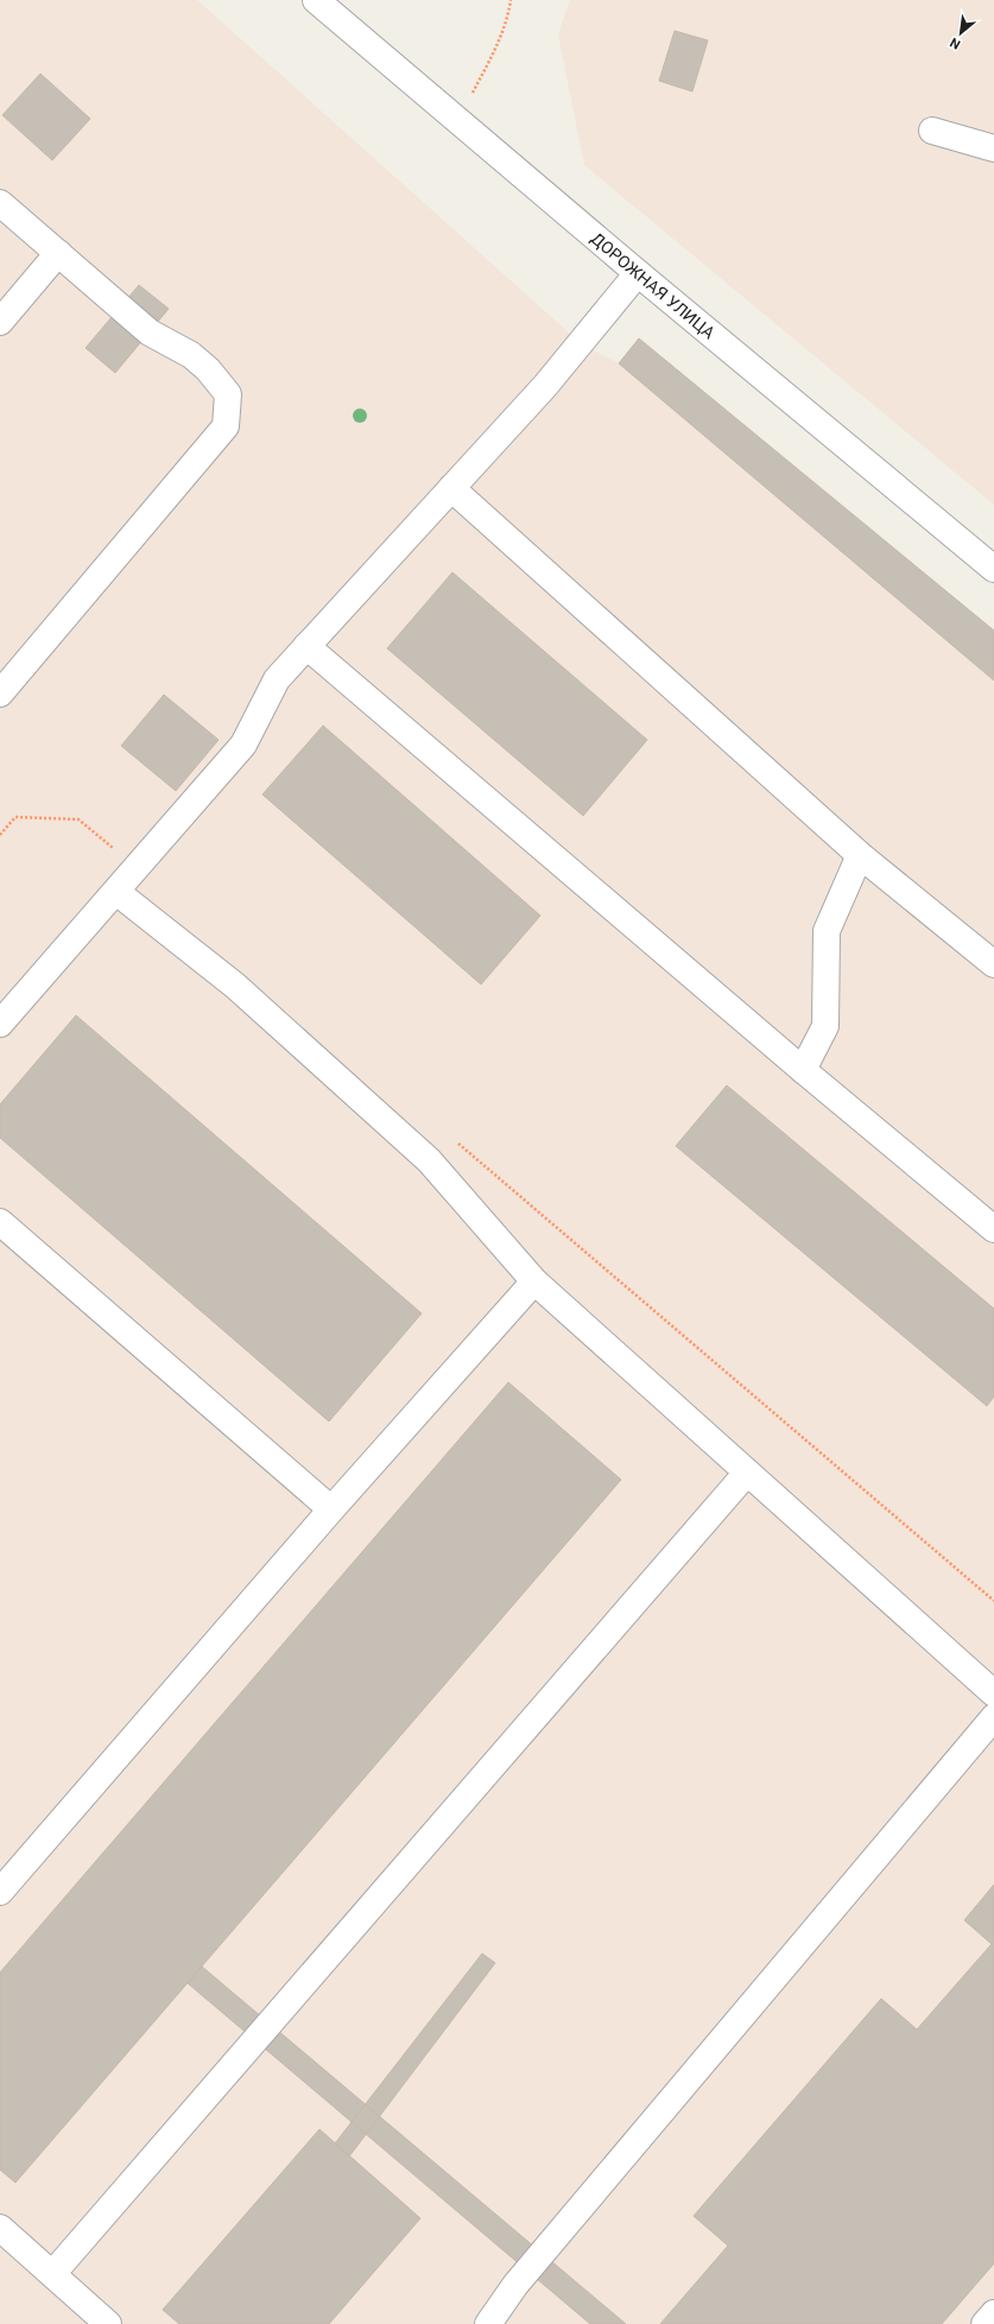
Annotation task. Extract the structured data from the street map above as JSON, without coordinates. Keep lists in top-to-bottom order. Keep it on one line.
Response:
{"streets":{"street":["ДОРОЖНАЯ УЛИЦА"]},"north":"bottom left"}
